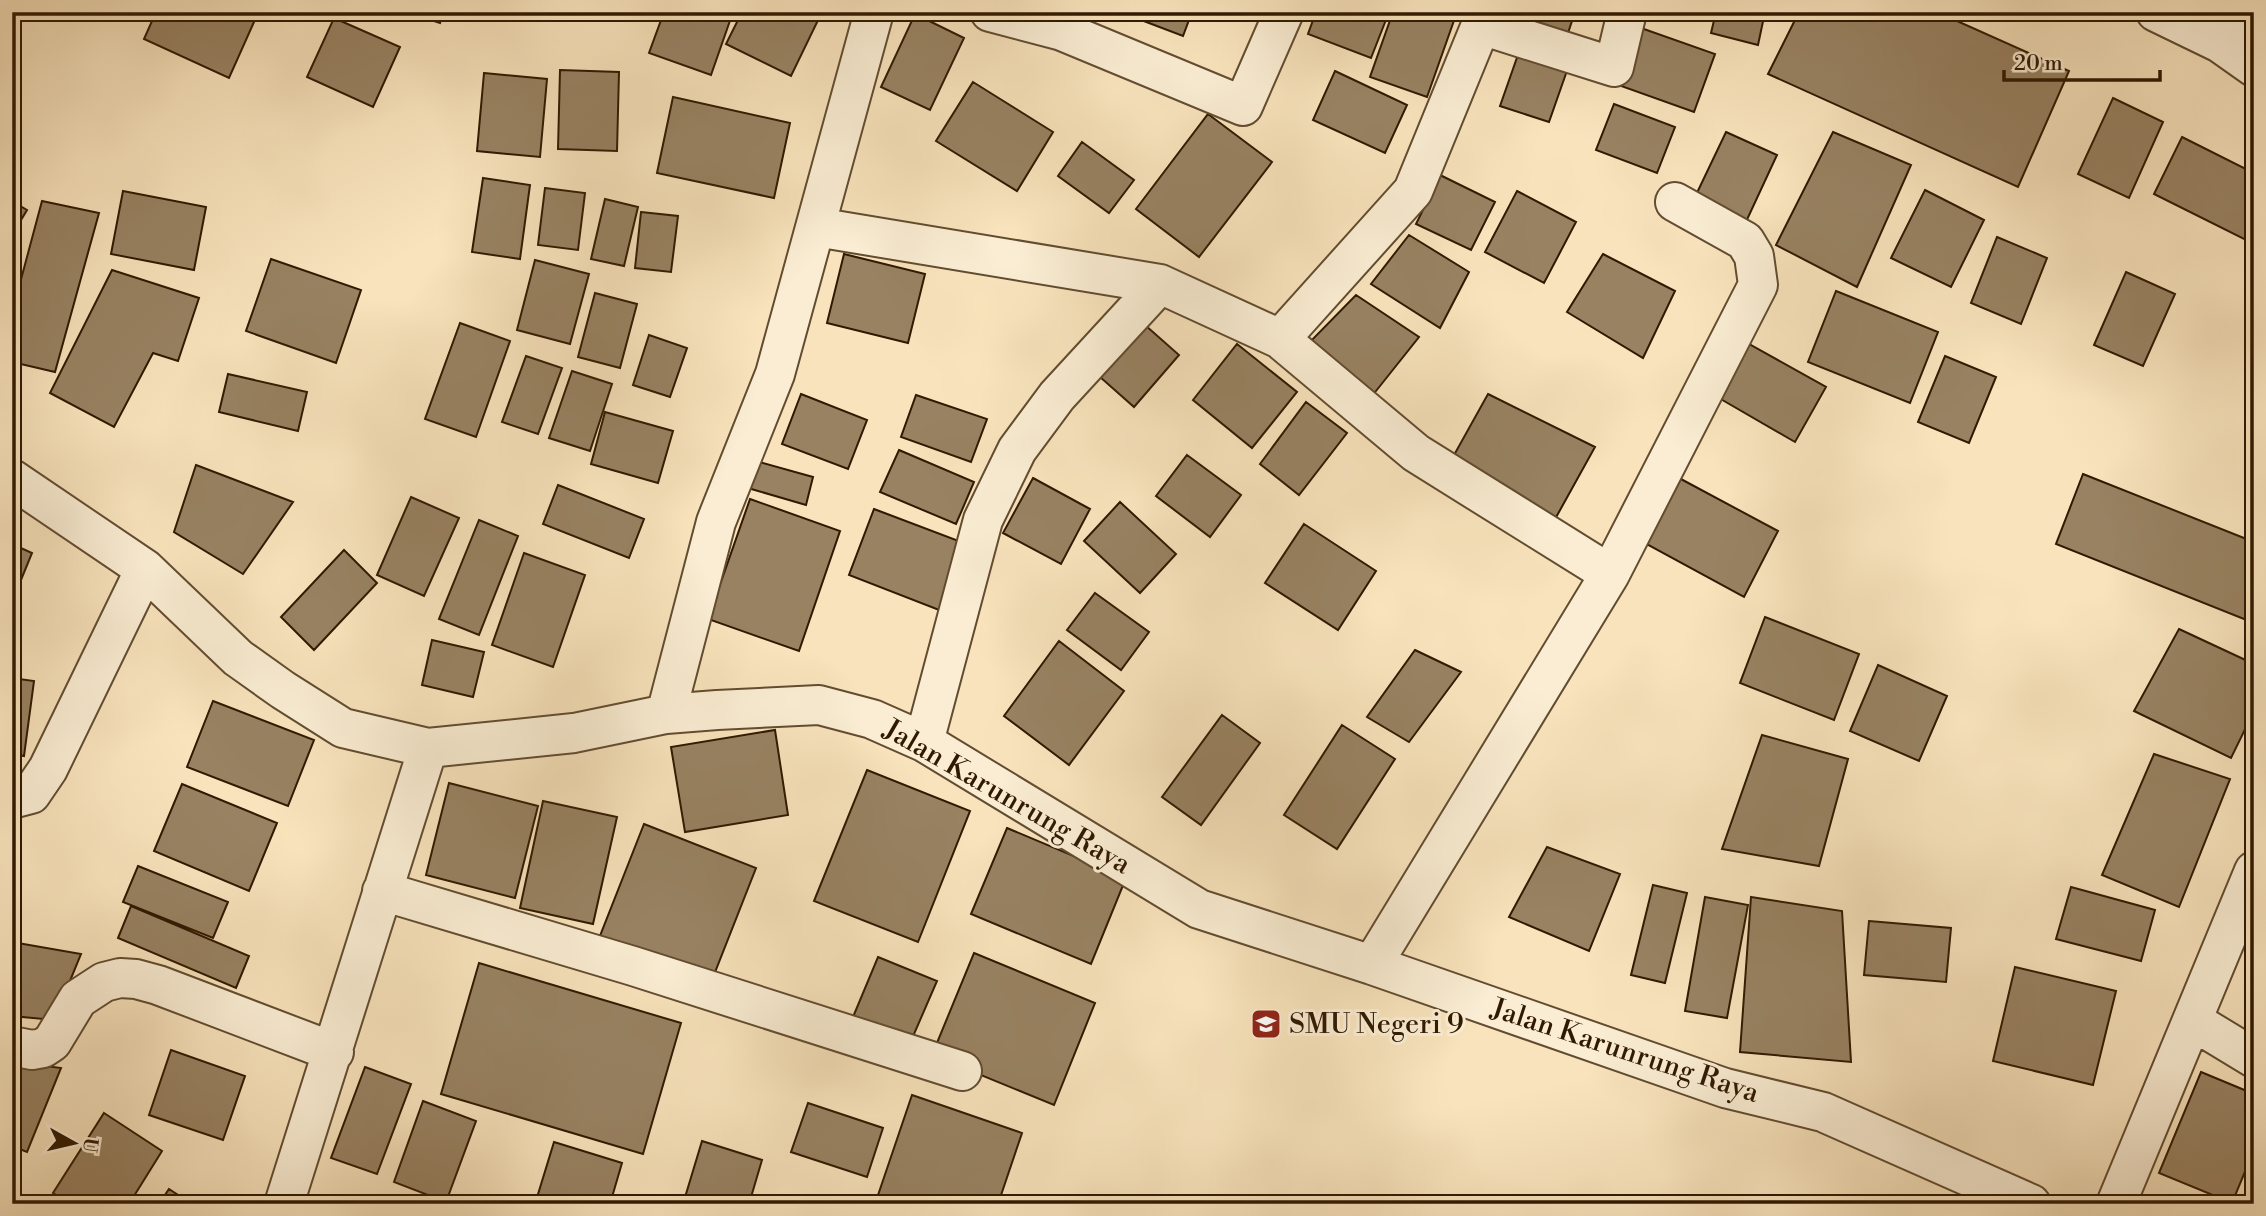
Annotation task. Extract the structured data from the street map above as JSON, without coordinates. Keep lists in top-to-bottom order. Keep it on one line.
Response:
{"streets":{"street":["Jalan Karunrung Raya"]},"places":{"school or university":["SMU Negeri 9"]},"scale_bar":"20 m","north":"right"}
